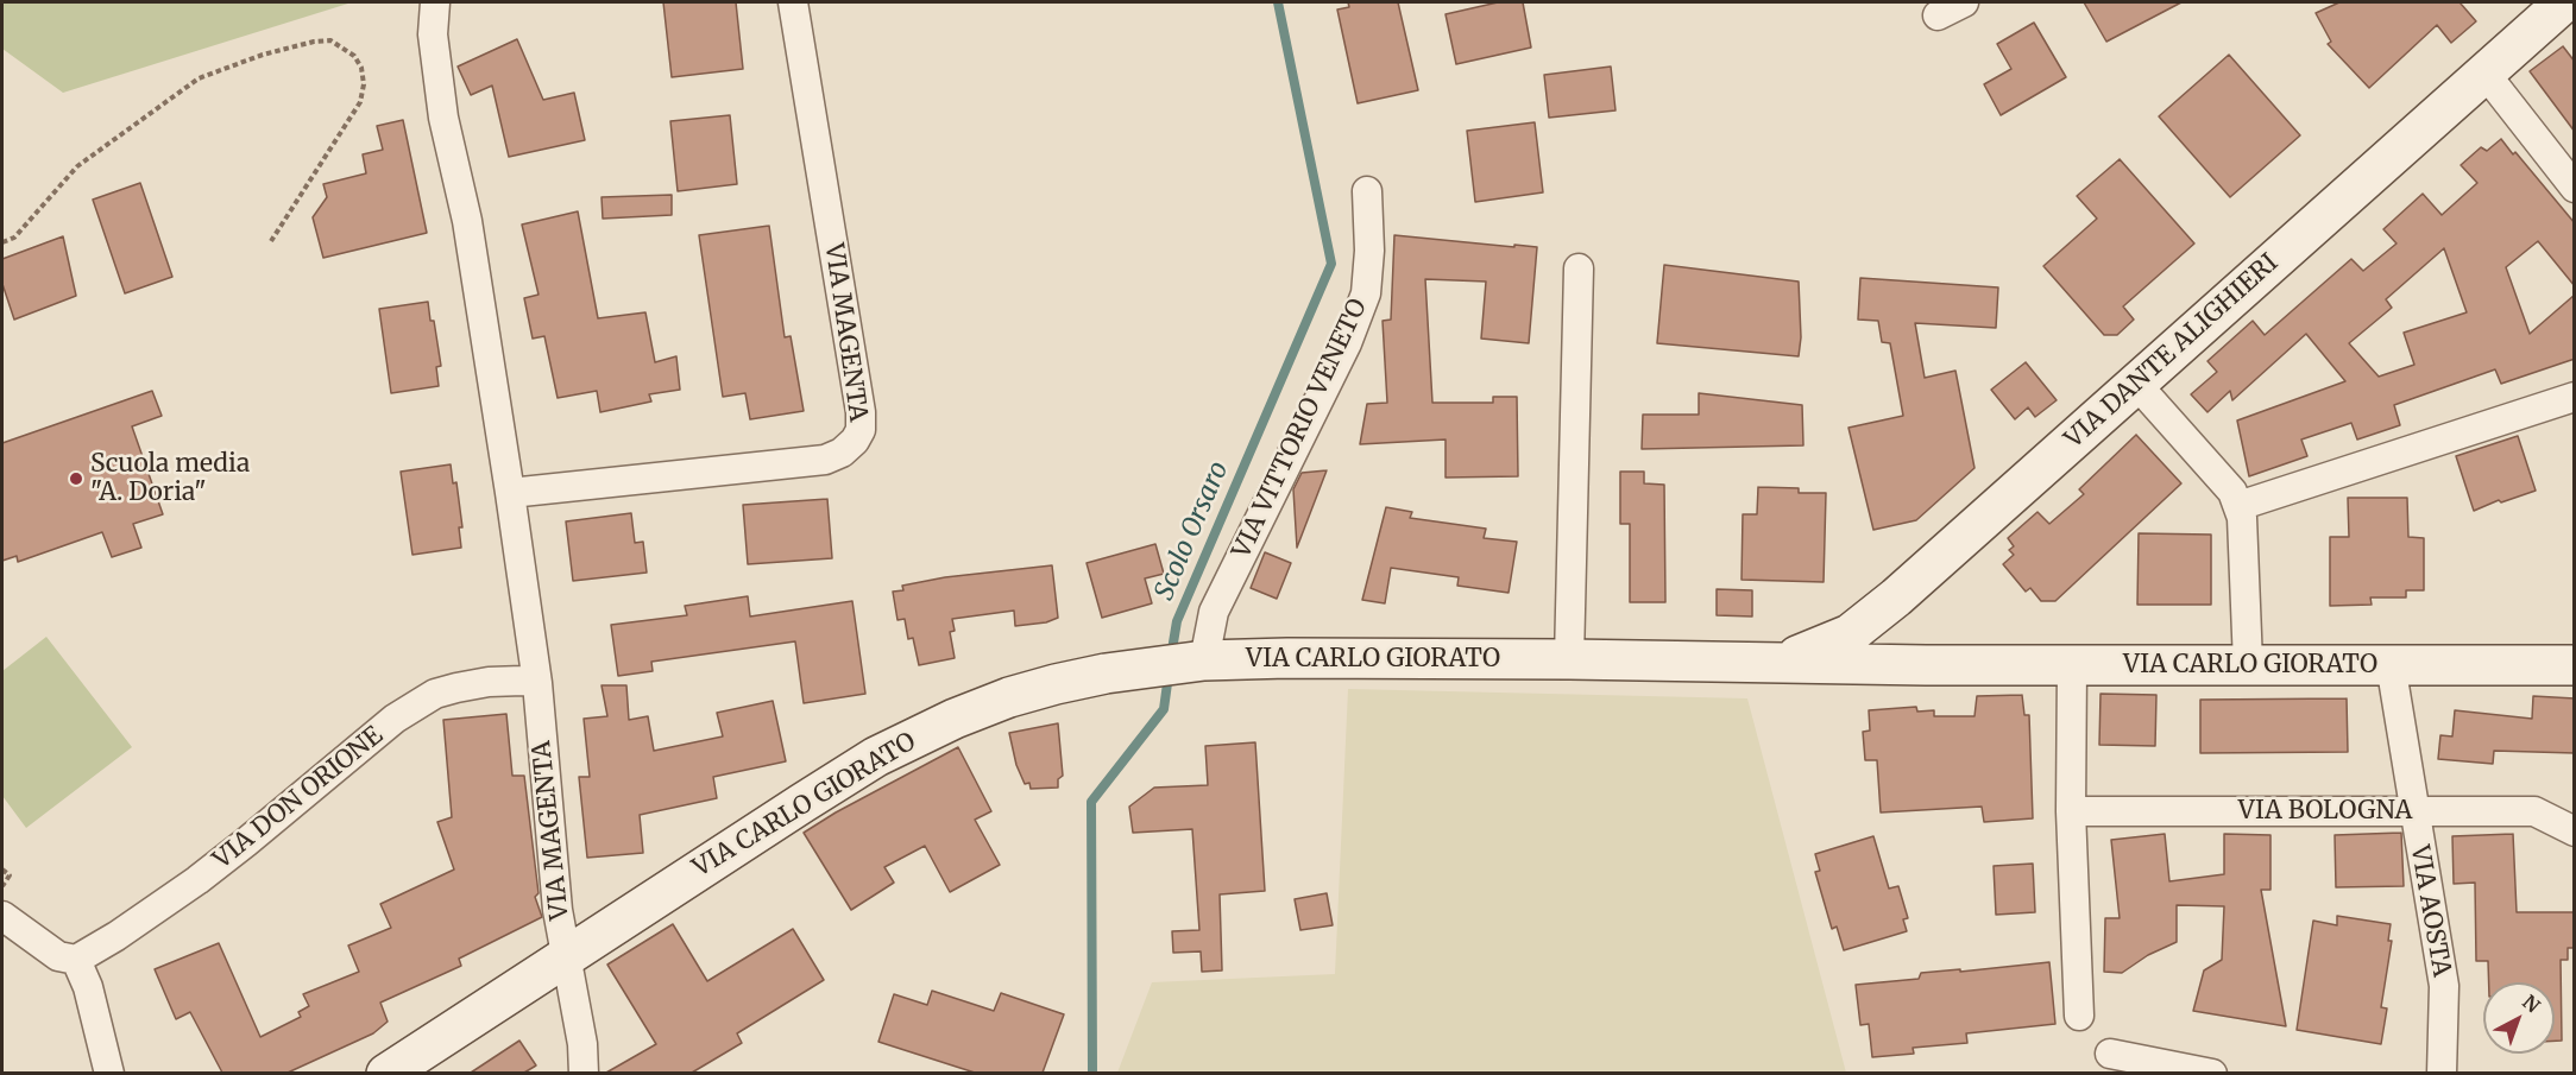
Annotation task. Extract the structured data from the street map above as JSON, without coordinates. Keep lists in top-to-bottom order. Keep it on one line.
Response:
{"streets":{"street":["VIA MAGENTA","VIA DANTE ALIGHIERI","VIA VITTORIO VENETO","VIA CARLO GIORATO","VIA DON ORIONE","VIA BOLOGNA","VIA AOSTA"]},"crossings":[["VIA MAGENTA","VIA CARLO GIORATO"],["VIA MAGENTA","VIA DON ORIONE"],["VIA DANTE ALIGHIERI","VIA CARLO GIORATO"],["VIA VITTORIO VENETO","VIA CARLO GIORATO"],["VIA CARLO GIORATO","VIA AOSTA"],["VIA BOLOGNA","VIA AOSTA"]],"water":["Scolo Orsaro"],"places":["Scuola media \"A. Doria\""],"north":"top right"}
